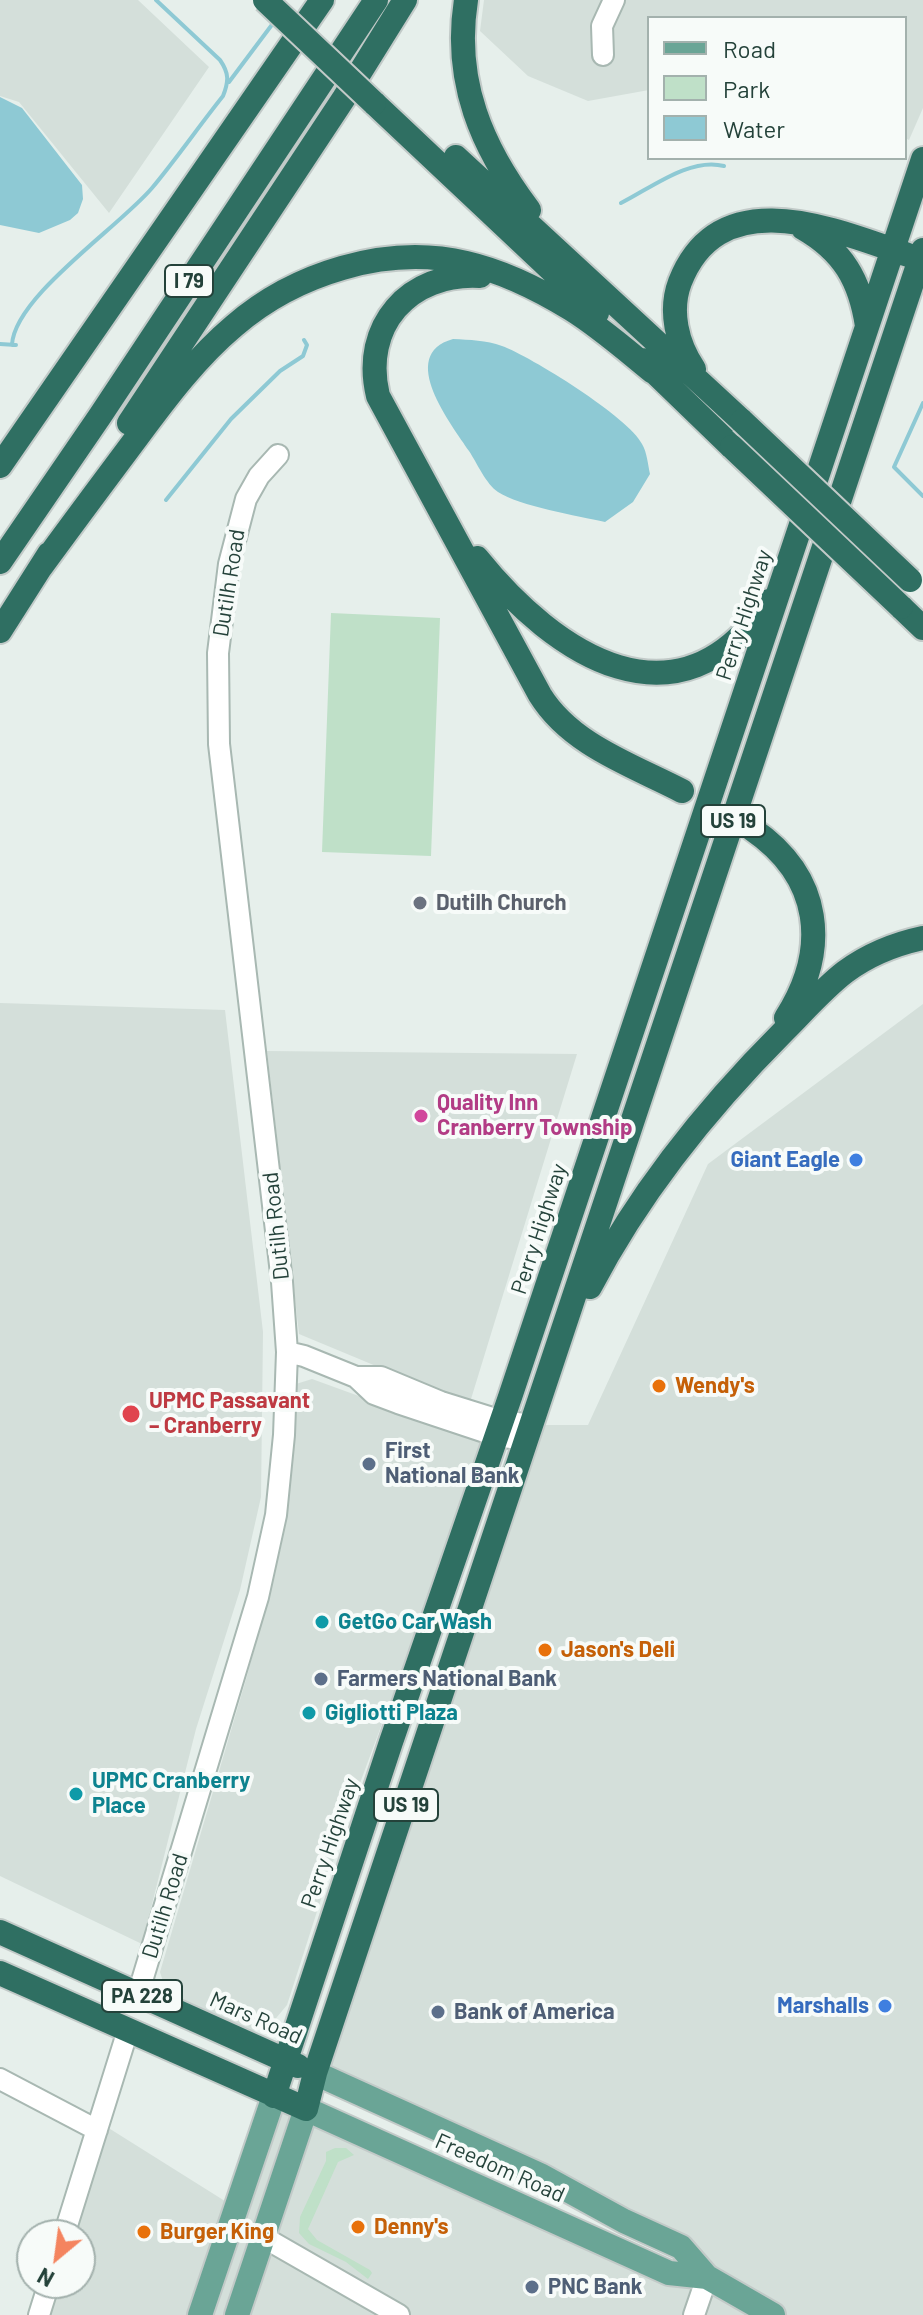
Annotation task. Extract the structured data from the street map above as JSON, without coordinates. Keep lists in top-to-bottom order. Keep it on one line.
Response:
{"streets":{"highway":["I 79","Perry Highway","US 19","PA 228","Mars Road","Freedom Road"],"street":["Dutilh Road"]},"crossings":[["Dutilh Road","Mars Road"],["Perry Highway","PA 228"],["Perry Highway","Mars Road"],["Perry Highway","Freedom Road"],["US 19","Mars Road"],["US 19","Freedom Road"],["PA 228","Freedom Road"],["Mars Road","Freedom Road"]],"places":["Dutilh Church","Quality Inn Cranberry Township","Giant Eagle","Wendy's","UPMC Passavant – Cranberry","First National Bank","GetGo Car Wash","Jason's Deli","Farmers National Bank","Gigliotti Plaza","UPMC Cranberry Place","Marshalls","Bank of America","Denny's","Burger King","PNC Bank"],"legend":["Road","Park","Water"],"north":"bottom left"}
